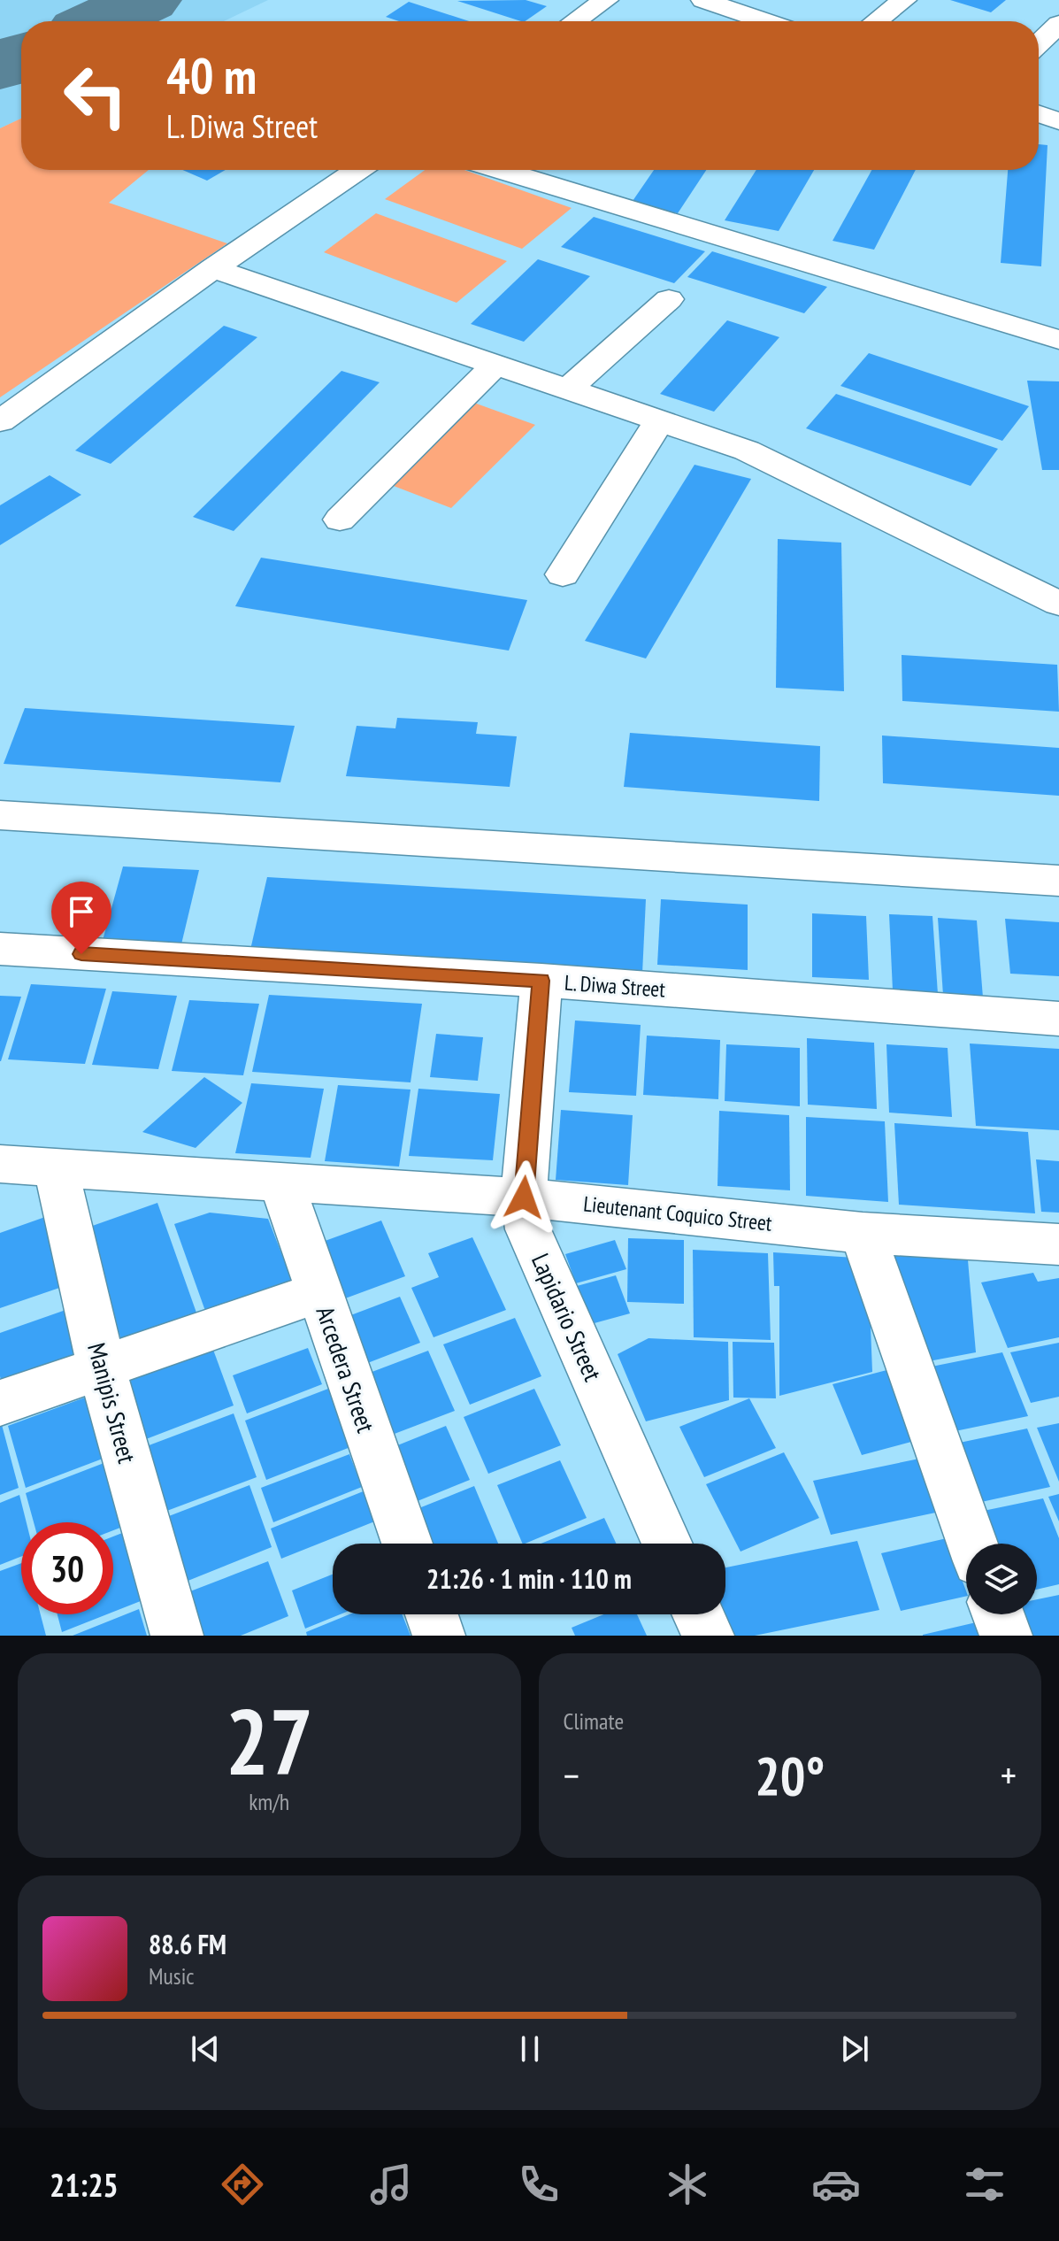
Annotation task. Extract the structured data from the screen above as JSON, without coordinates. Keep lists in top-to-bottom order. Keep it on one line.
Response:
{"streets":{"street":["L. Diwa Street","Lieutenant Coquico Street","Lapidario Street","Arcedera Street","Manipis Street"]},"crossings":[["L. Diwa Street","Lapidario Street"],["Lieutenant Coquico Street","Lapidario Street"],["Lieutenant Coquico Street","Arcedera Street"],["Lieutenant Coquico Street","Manipis Street"]],"page":{"turn":["40 m","L. Diwa Street"],"limit":"30","trip":"21:26 · 1 min · 110 m","tile":[["27","km/h"],"Climate"],"heat":["−","20°","+"],"song":["88.6 FM","Music"],"tabs":"21:25"}}
